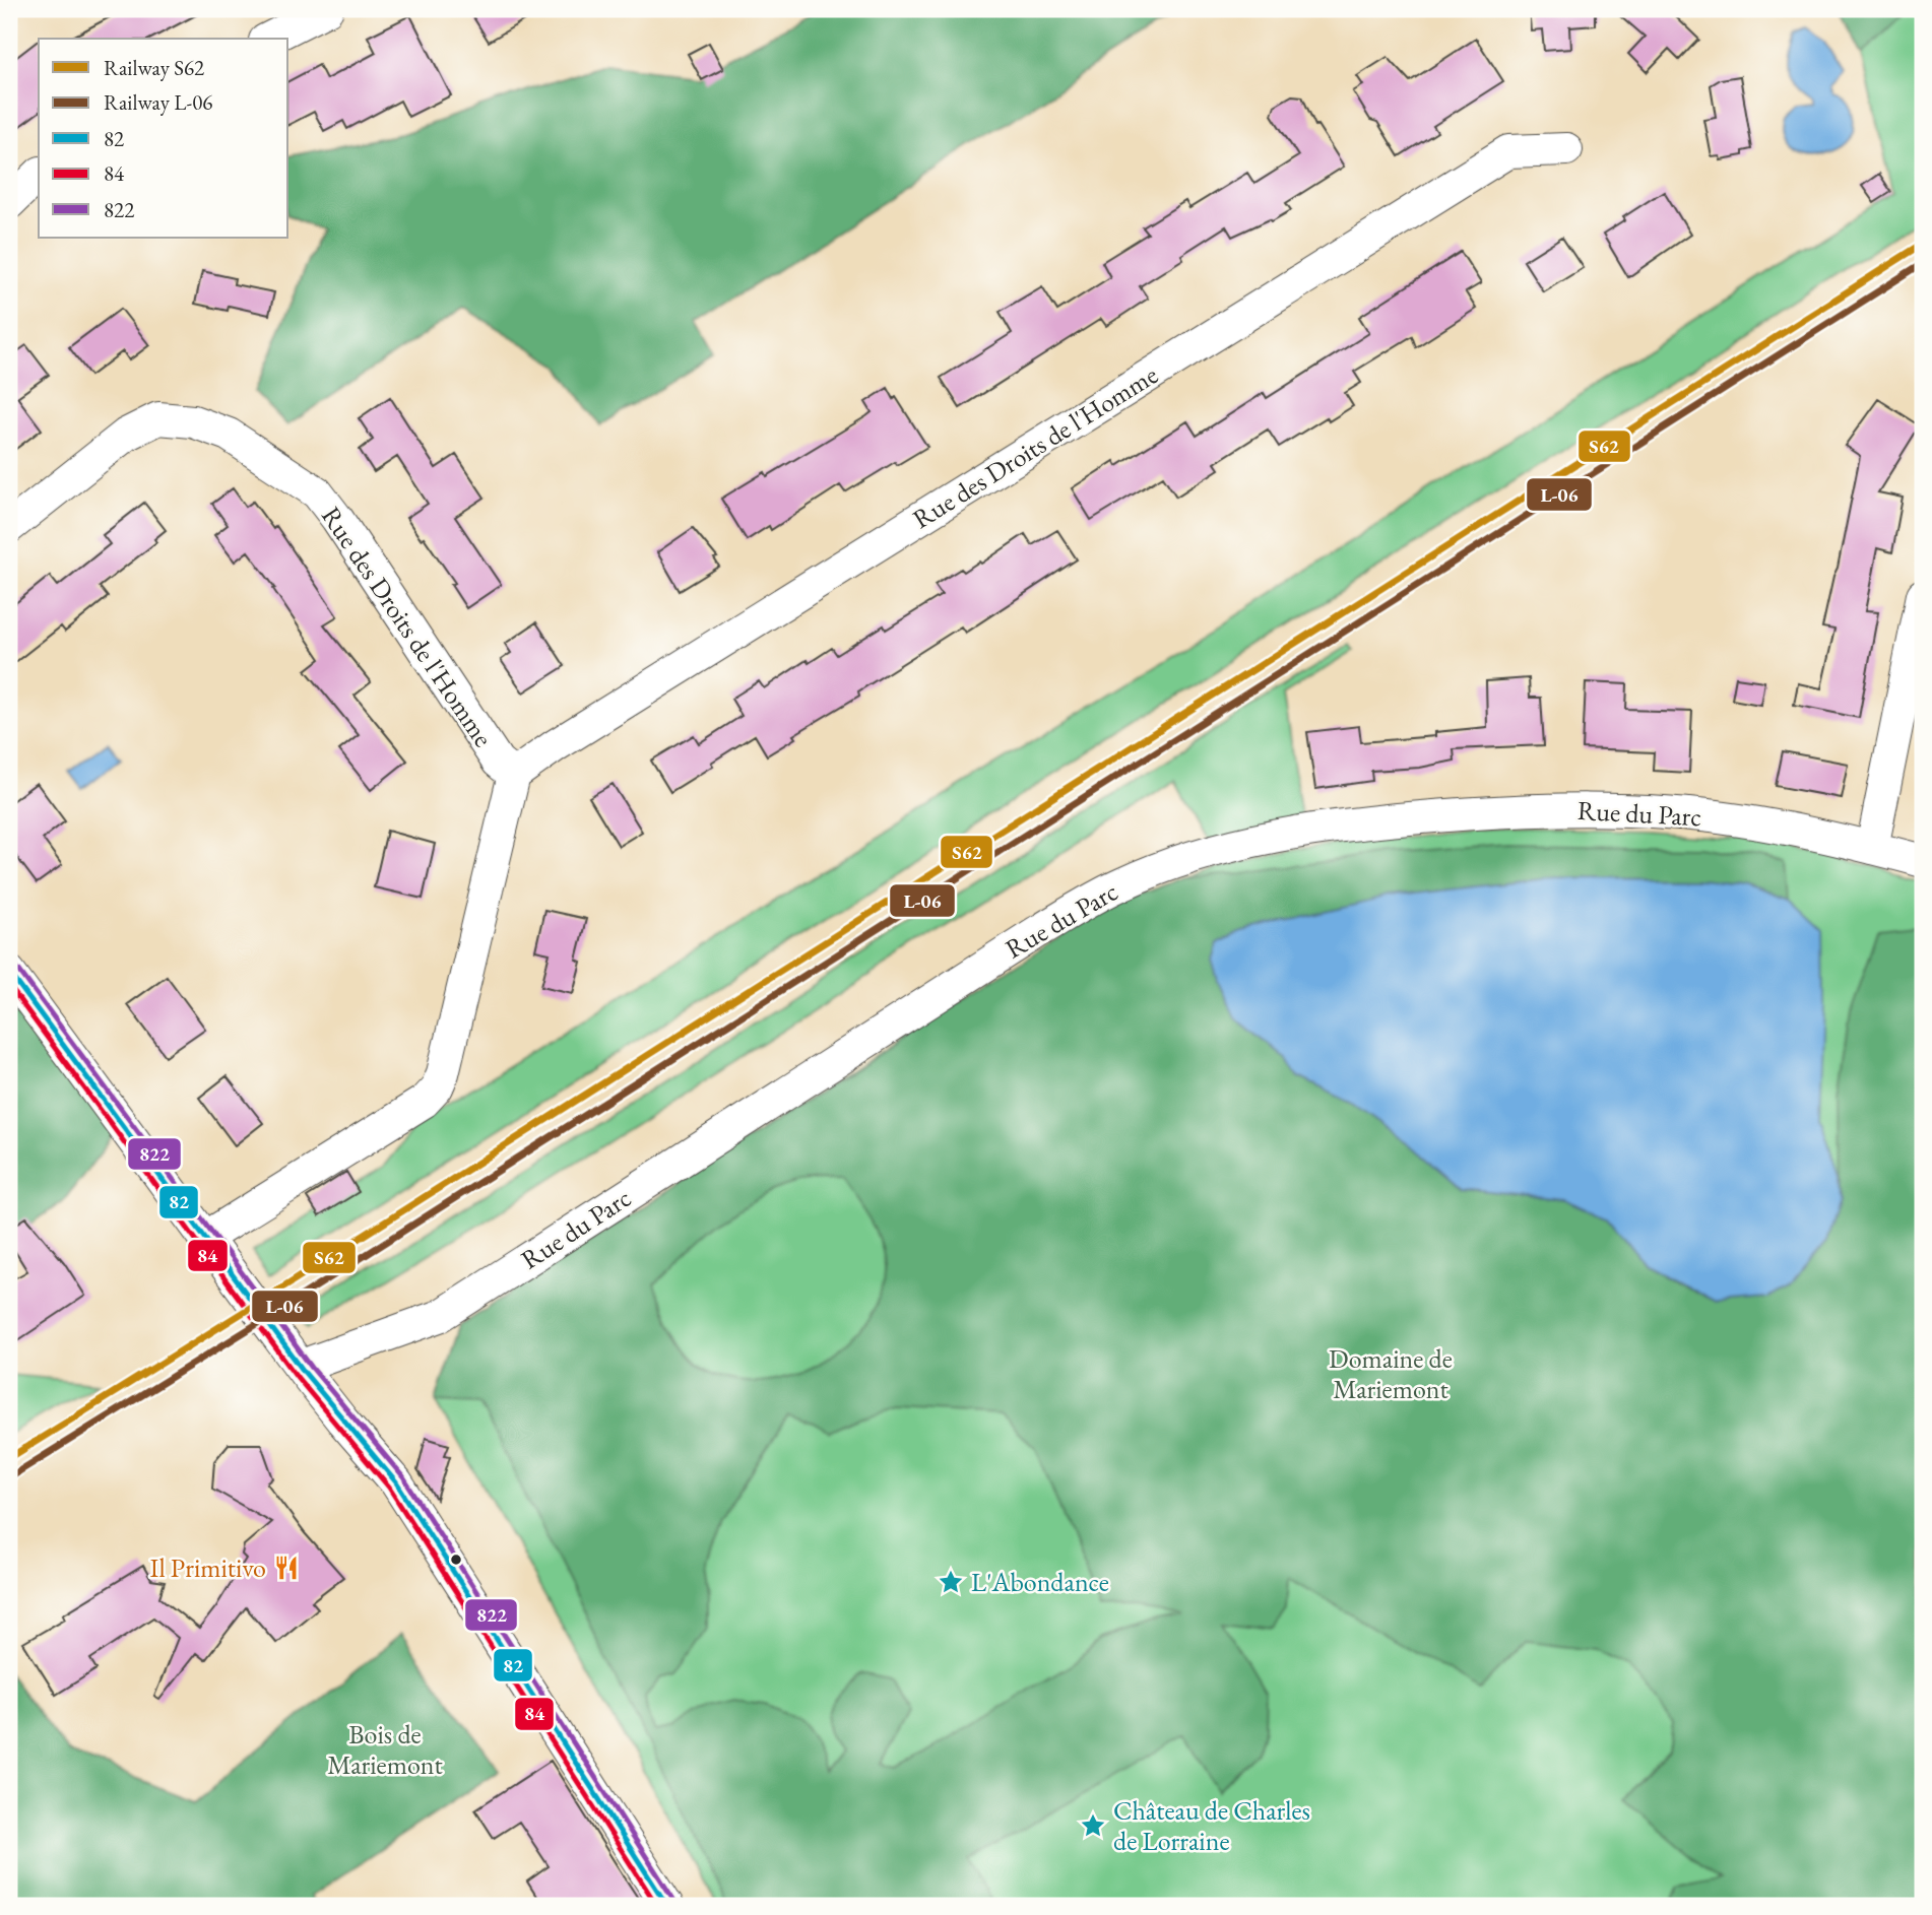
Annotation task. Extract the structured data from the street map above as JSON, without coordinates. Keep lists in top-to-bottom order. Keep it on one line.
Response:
{"streets":{"street":["Rue des Droits de l'Homme","Rue du Parc"]},"parks":["Domaine de Mariemont","Bois de Mariemont"],"places":{"restaurant":["Il Primitivo"],"place":["L'Abondance","Château de Charles de Lorraine"]},"lines":["rail line S62","rail line L-06","transit line 822","transit line 82","transit line 84"],"legend":["Railway S62","Railway L-06","82","84","822"]}
